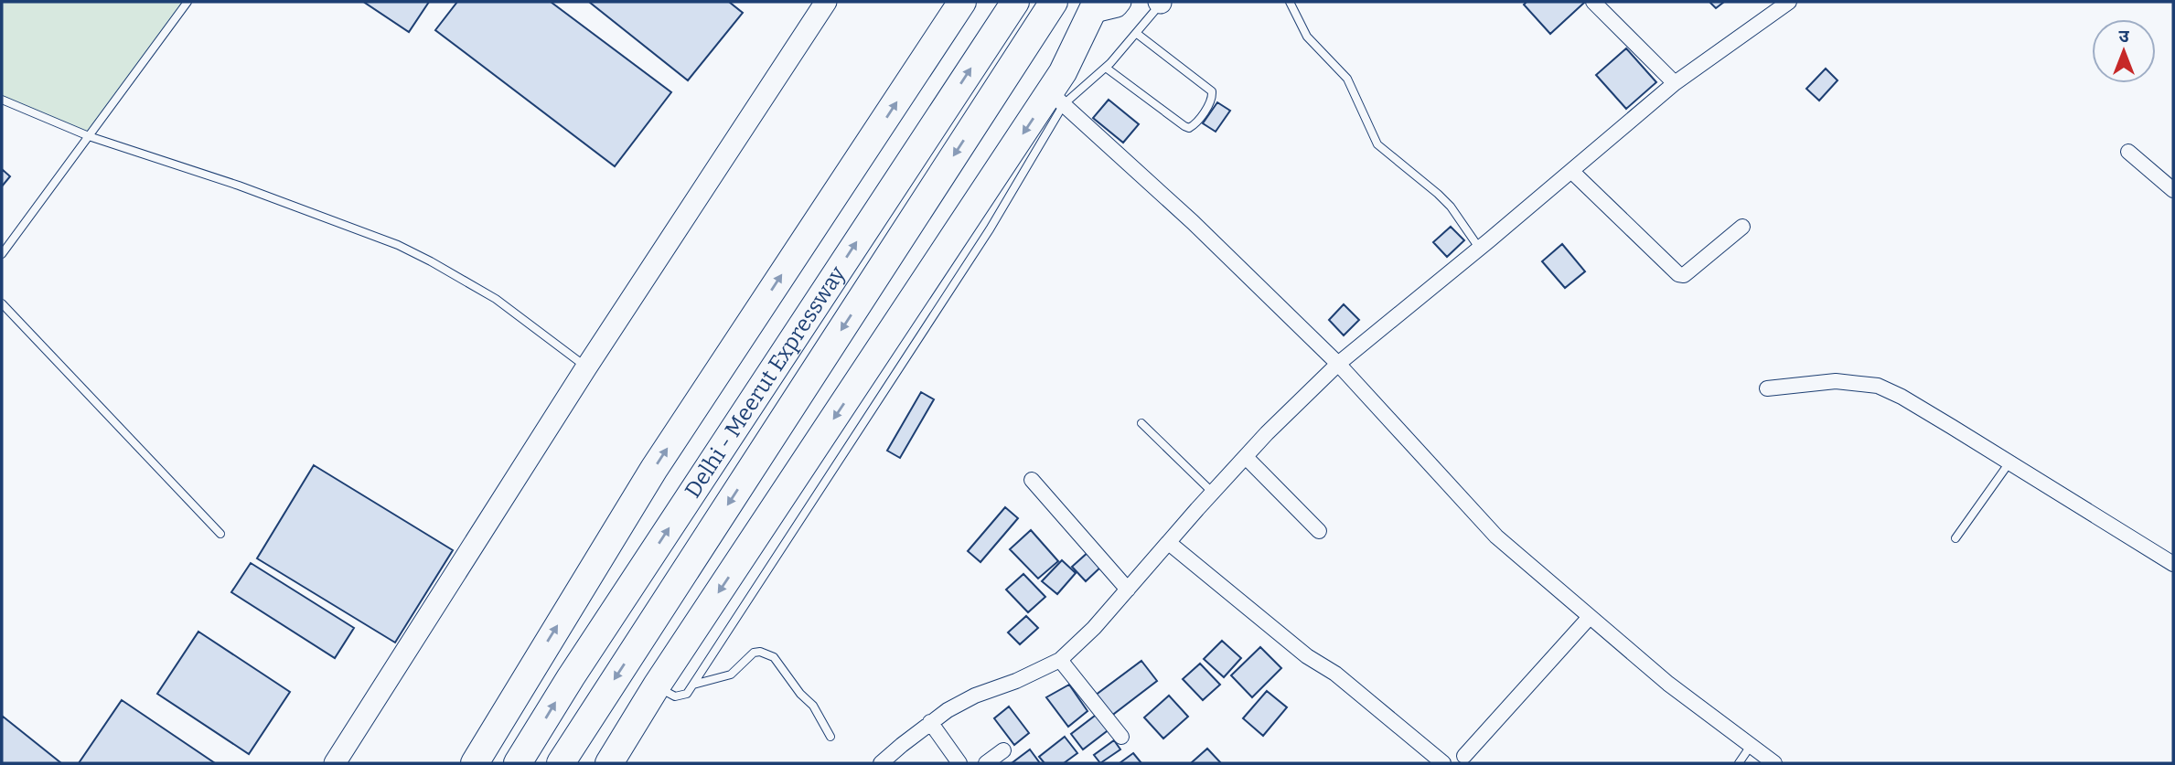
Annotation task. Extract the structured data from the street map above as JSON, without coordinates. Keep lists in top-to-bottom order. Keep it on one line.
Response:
{"streets":{"highway":["Delhi - Meerut Expressway"]},"north":"top"}
